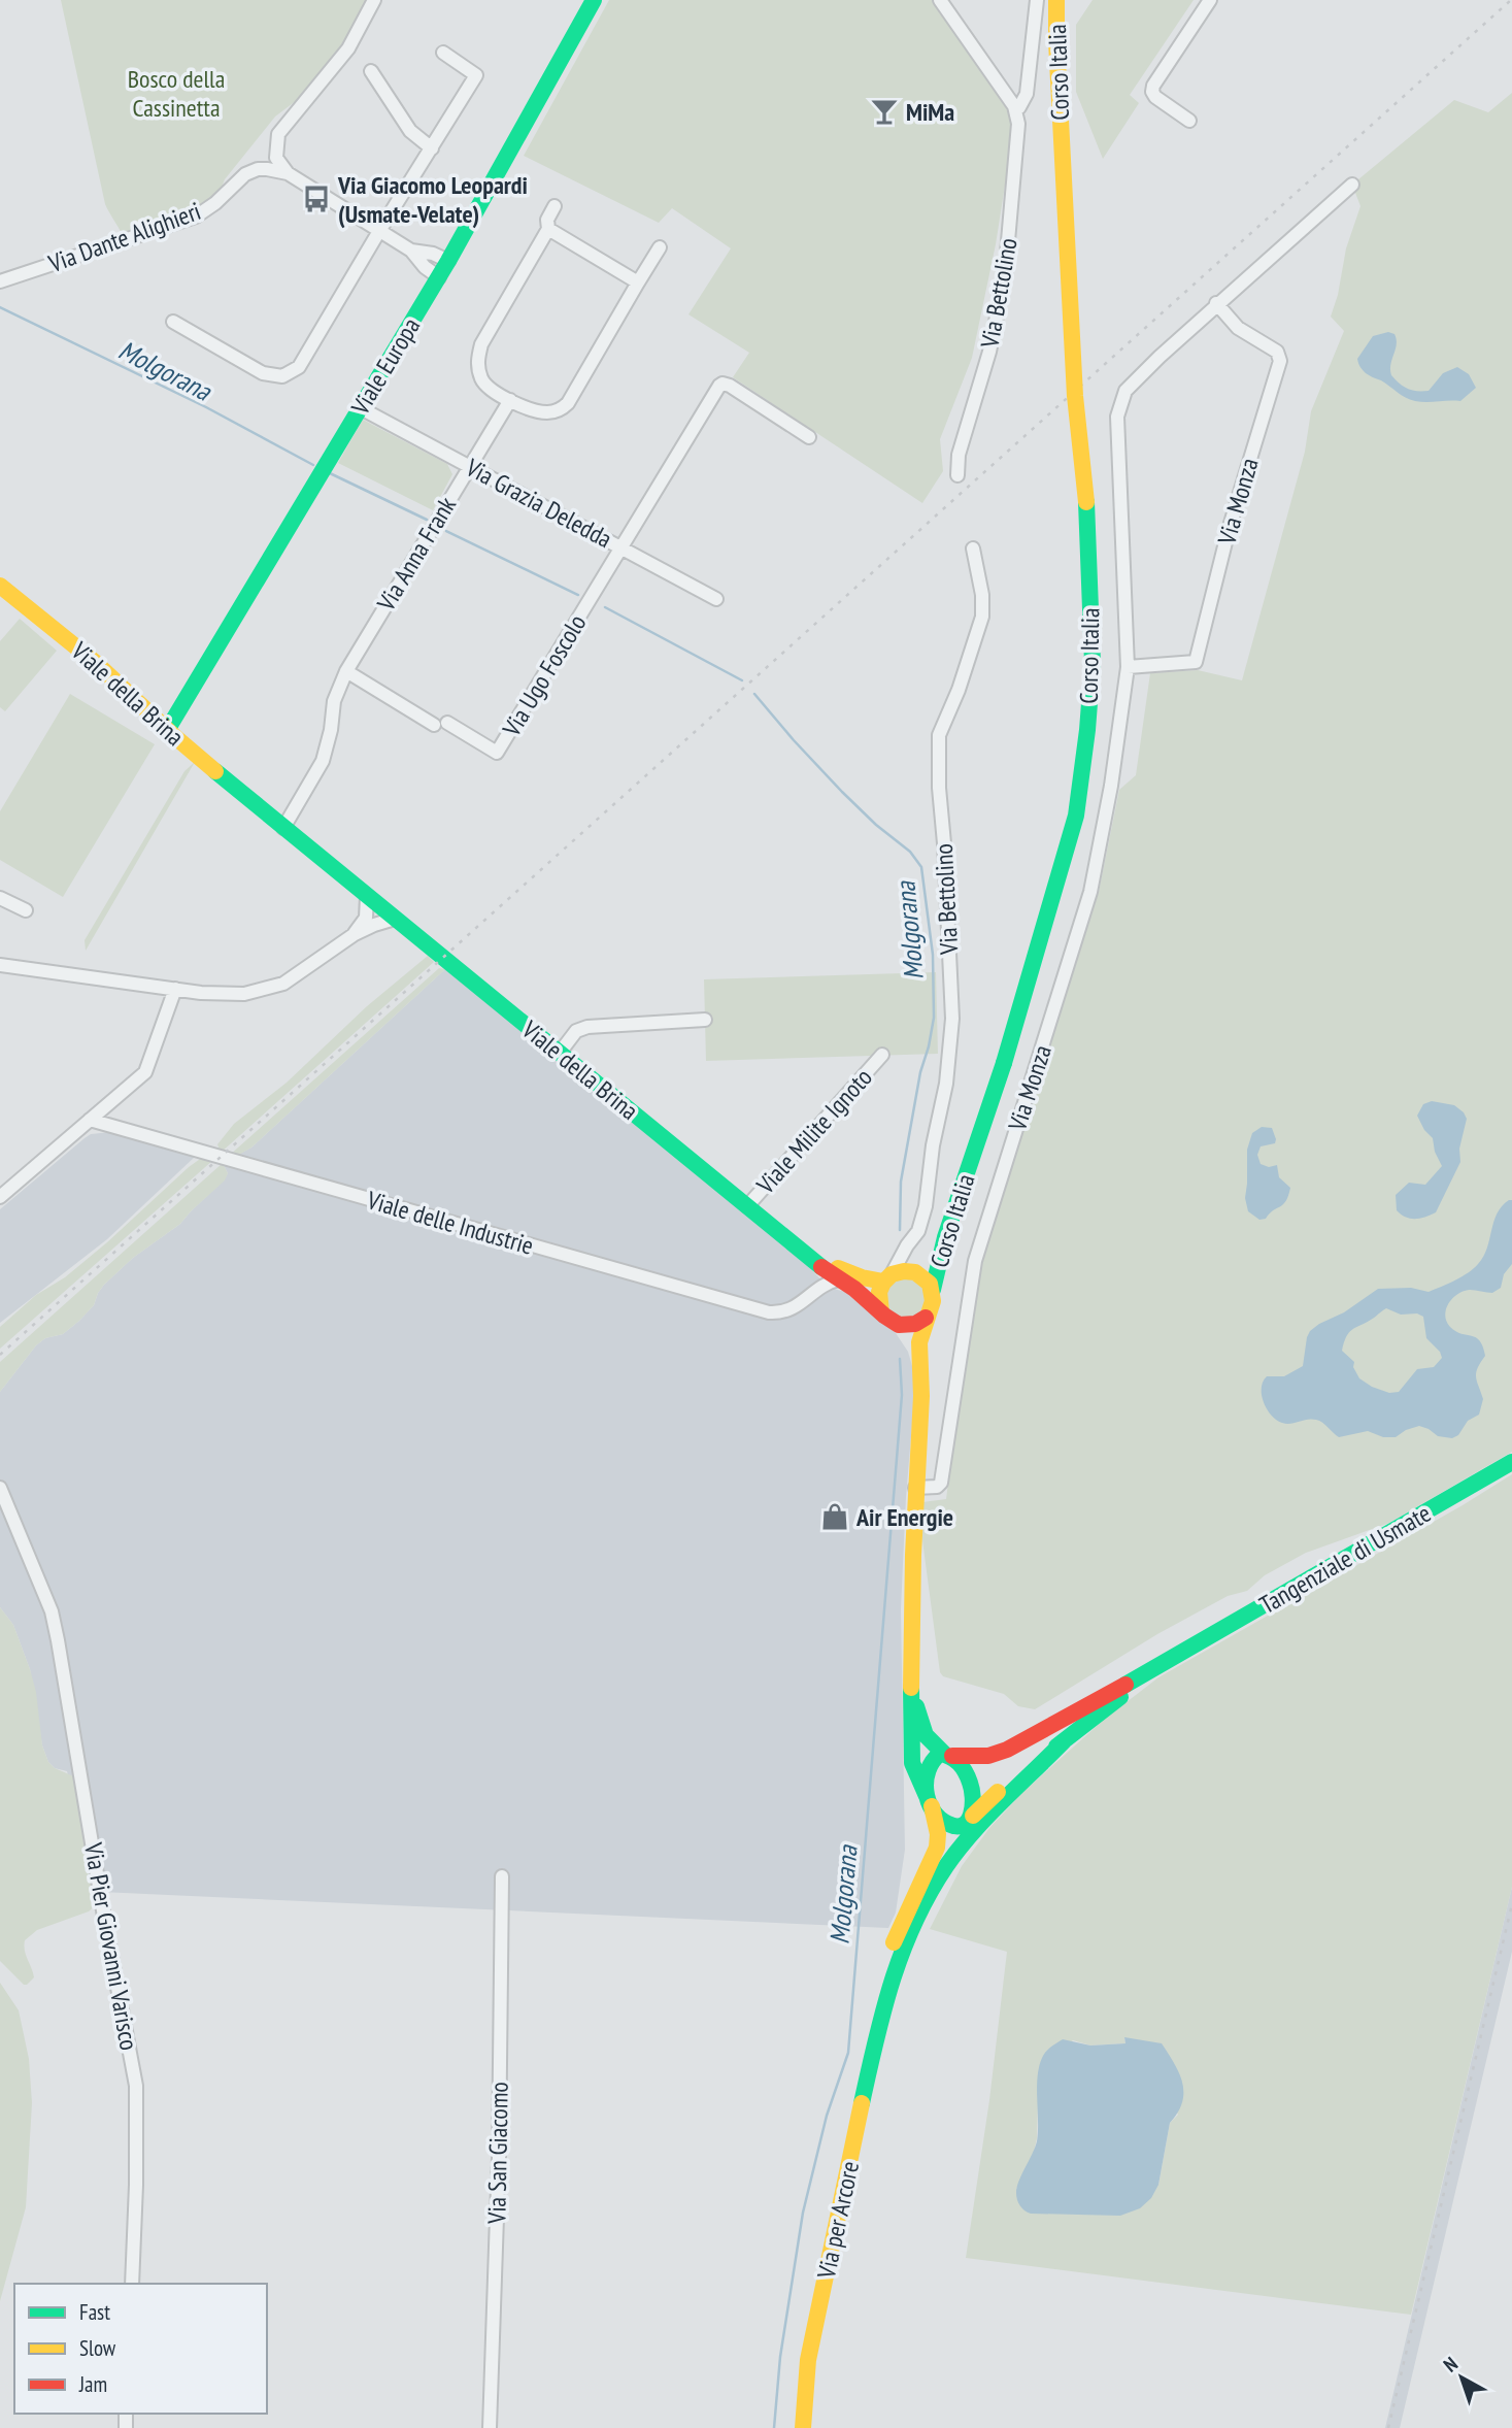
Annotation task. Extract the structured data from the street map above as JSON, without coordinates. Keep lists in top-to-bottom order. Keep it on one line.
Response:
{"streets":{"main road":["Corso Italia","Viale Europa","Viale della Brina","Tangenziale di Usmate","Via per Arcore"],"street":["Via Dante Alighieri","Via Bettolino","Via Monza","Via Grazia Deledda","Via Anna Frank","Via Ugo Foscolo","Viale Milite Ignoto","Viale delle Industrie","Via Pier Giovanni Varisco","Via San Giacomo"]},"crossings":[["Corso Italia","Via Bettolino"],["Corso Italia","Viale della Brina"],["Via Bettolino","Viale della Brina"],["Viale Europa","Via Grazia Deledda"],["Viale Europa","Viale della Brina"],["Via Grazia Deledda","Via Anna Frank"],["Via Grazia Deledda","Via Ugo Foscolo"],["Via Anna Frank","Via Ugo Foscolo"],["Via Anna Frank","Viale della Brina"],["Viale della Brina","Viale Milite Ignoto"],["Viale della Brina","Viale delle Industrie"]],"water":["Molgorana"],"parks":["Bosco della Cassinetta"],"places":{"bar":["MiMa"],"bus stop":["Via Giacomo Leopardi (Usmate-Velate)"],"shop":["Air Energie"]},"legend":["Fast","Slow","Jam"],"north":"top left"}
